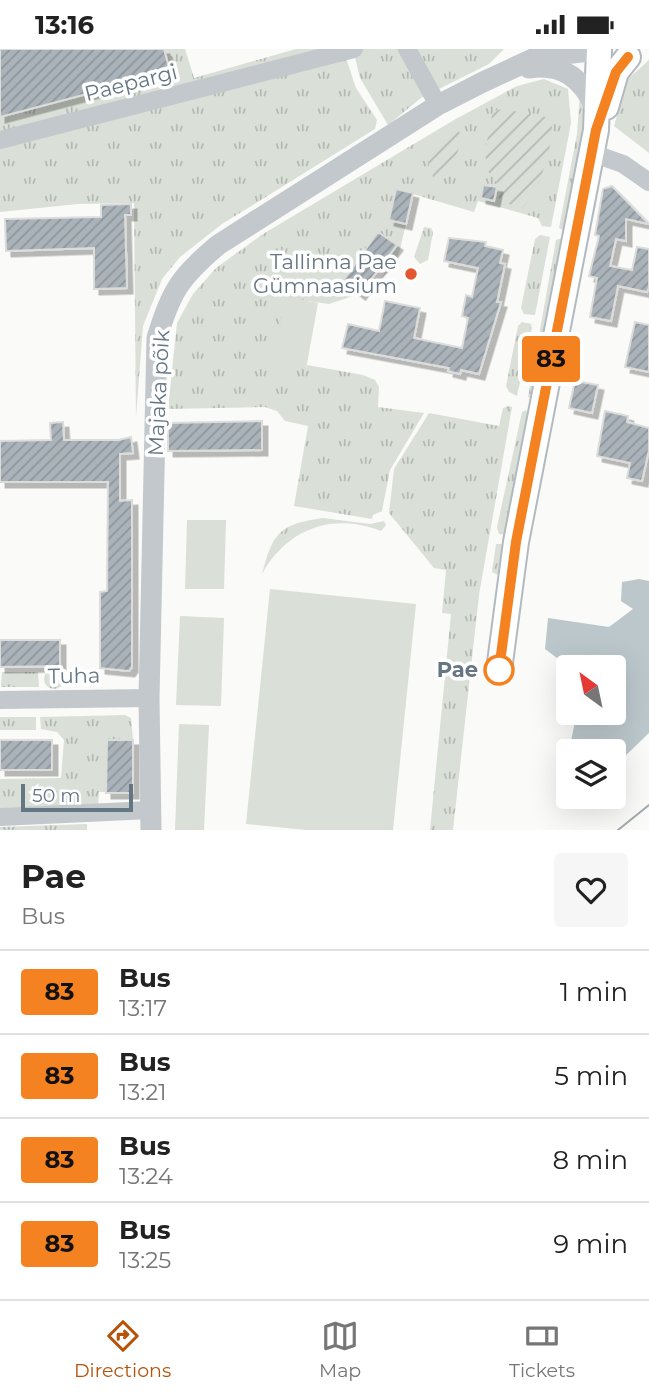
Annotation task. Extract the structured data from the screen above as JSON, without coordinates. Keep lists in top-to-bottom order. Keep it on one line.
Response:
{"streets":{"street":["Paepargi","Majaka põik","Tuha"]},"crossings":[["Majaka põik","Tuha"]],"places":["Tallinna Pae Gümnaasium","Pae"],"lines":["bus line 83"],"scale_bar":"50 m","north":"top left","page":{"status":"13:16","on_map":"83","scale":"50 m","heading":["Pae","Bus"],"list":[{"mark":"83","name":"Bus","note":"13:17","value":"1 min"},{"mark":"83","name":"Bus","note":"13:21","value":"5 min"},{"mark":"83","name":"Bus","note":"13:24","value":"8 min"},{"mark":"83","name":"Bus","note":"13:25","value":"9 min"}],"tabs":["Directions","Map","Tickets"]}}
